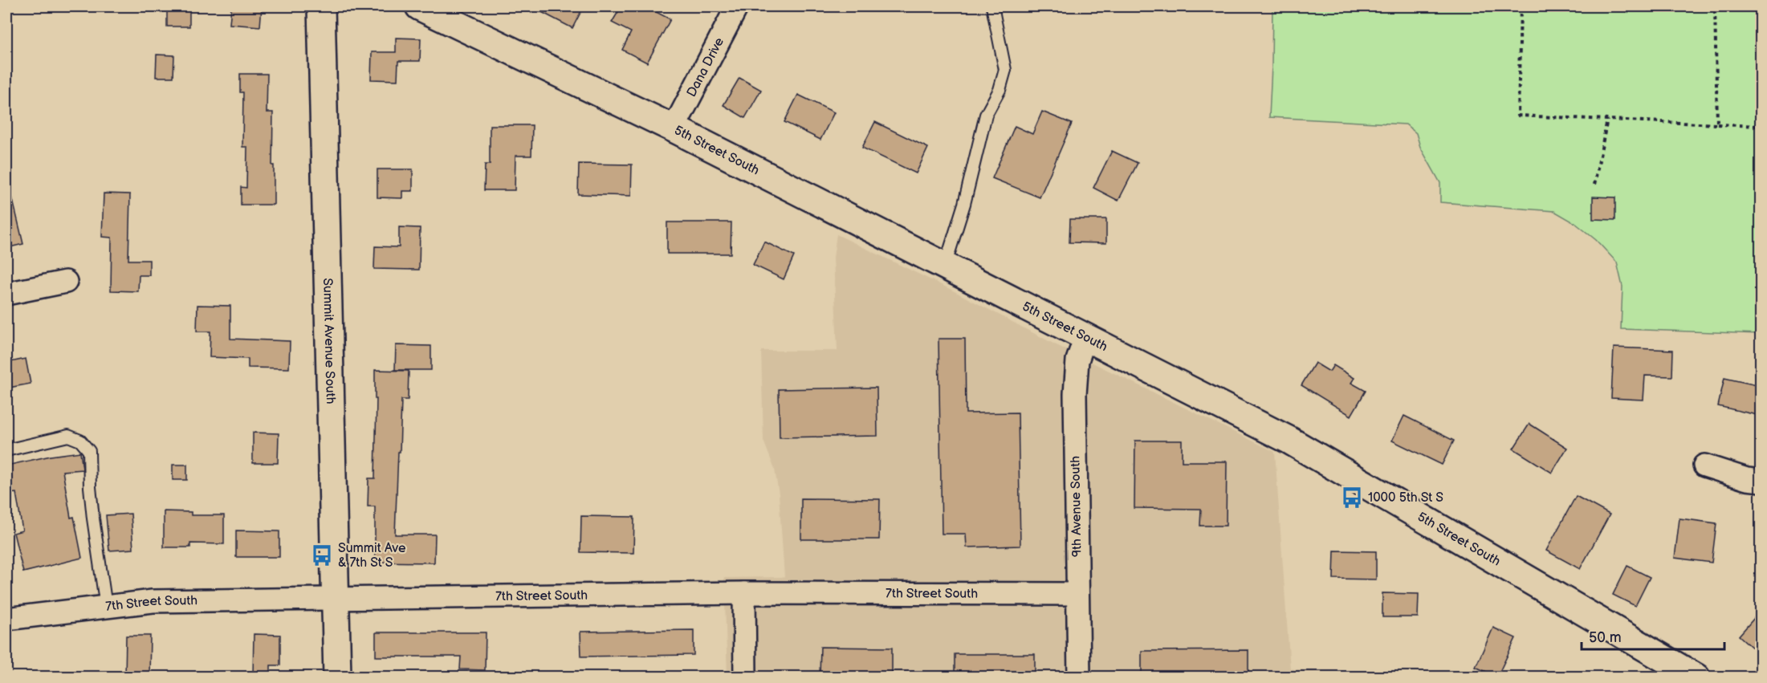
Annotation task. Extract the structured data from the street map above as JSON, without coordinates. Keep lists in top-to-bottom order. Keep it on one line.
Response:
{"streets":{"street":["Dana Drive","5th Street South","Summit Avenue South","9th Avenue South","7th Street South"]},"crossings":[["Dana Drive","5th Street South"],["5th Street South","9th Avenue South"],["Summit Avenue South","7th Street South"],["9th Avenue South","7th Street South"]],"places":{"bus stop":["1000 5th St S","Summit Ave & 7th St S"]},"scale_bar":"50 m"}
